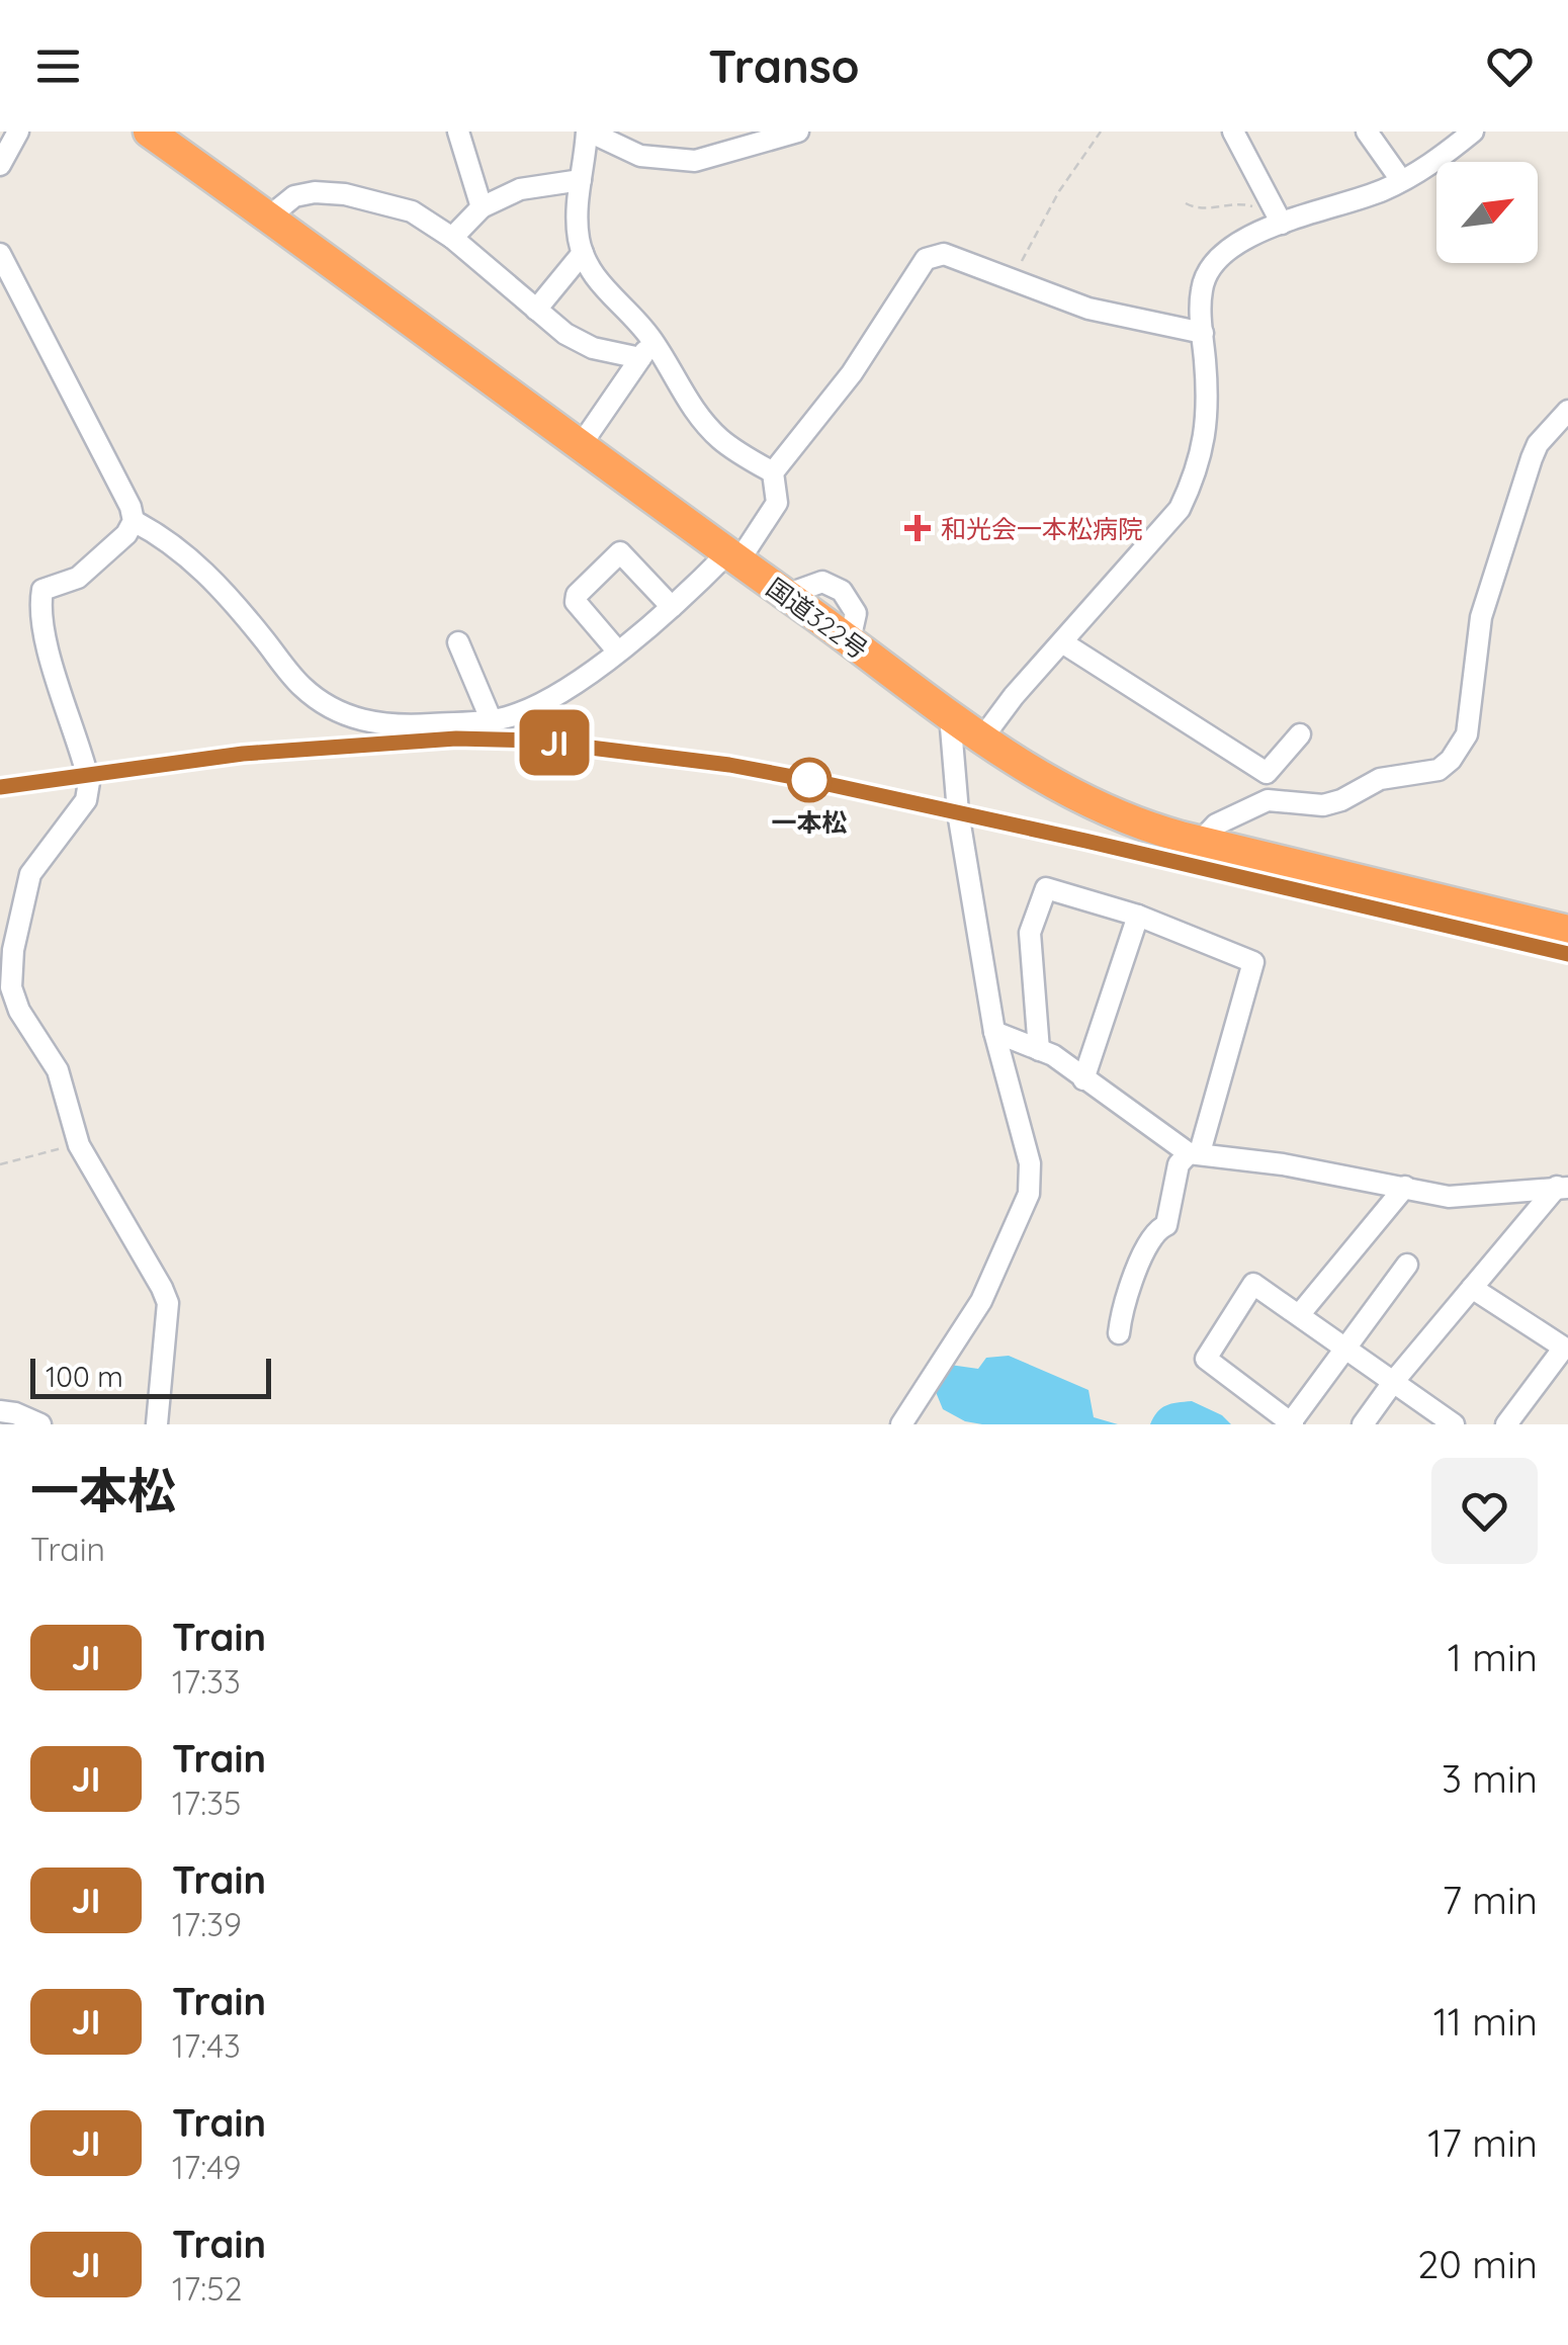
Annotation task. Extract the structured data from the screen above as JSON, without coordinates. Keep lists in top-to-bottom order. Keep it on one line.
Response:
{"streets":{"highway":["国道322号"]},"places":{"health":["和光会一本松病院"],"other":["一本松"]},"scale_bar":"100 m","north":"top right","page":{"header":"Transo","on_map":"JI","scale":"100 m","heading":["一本松","Train"],"list":[{"mark":"JI","name":"Train","note":"17:33","value":"1 min"},{"mark":"JI","name":"Train","note":"17:35","value":"3 min"},{"mark":"JI","name":"Train","note":"17:39","value":"7 min"},{"mark":"JI","name":"Train","note":"17:43","value":"11 min"},{"mark":"JI","name":"Train","note":"17:49","value":"17 min"},{"mark":"JI","name":"Train","note":"17:52","value":"20 min"}]}}
